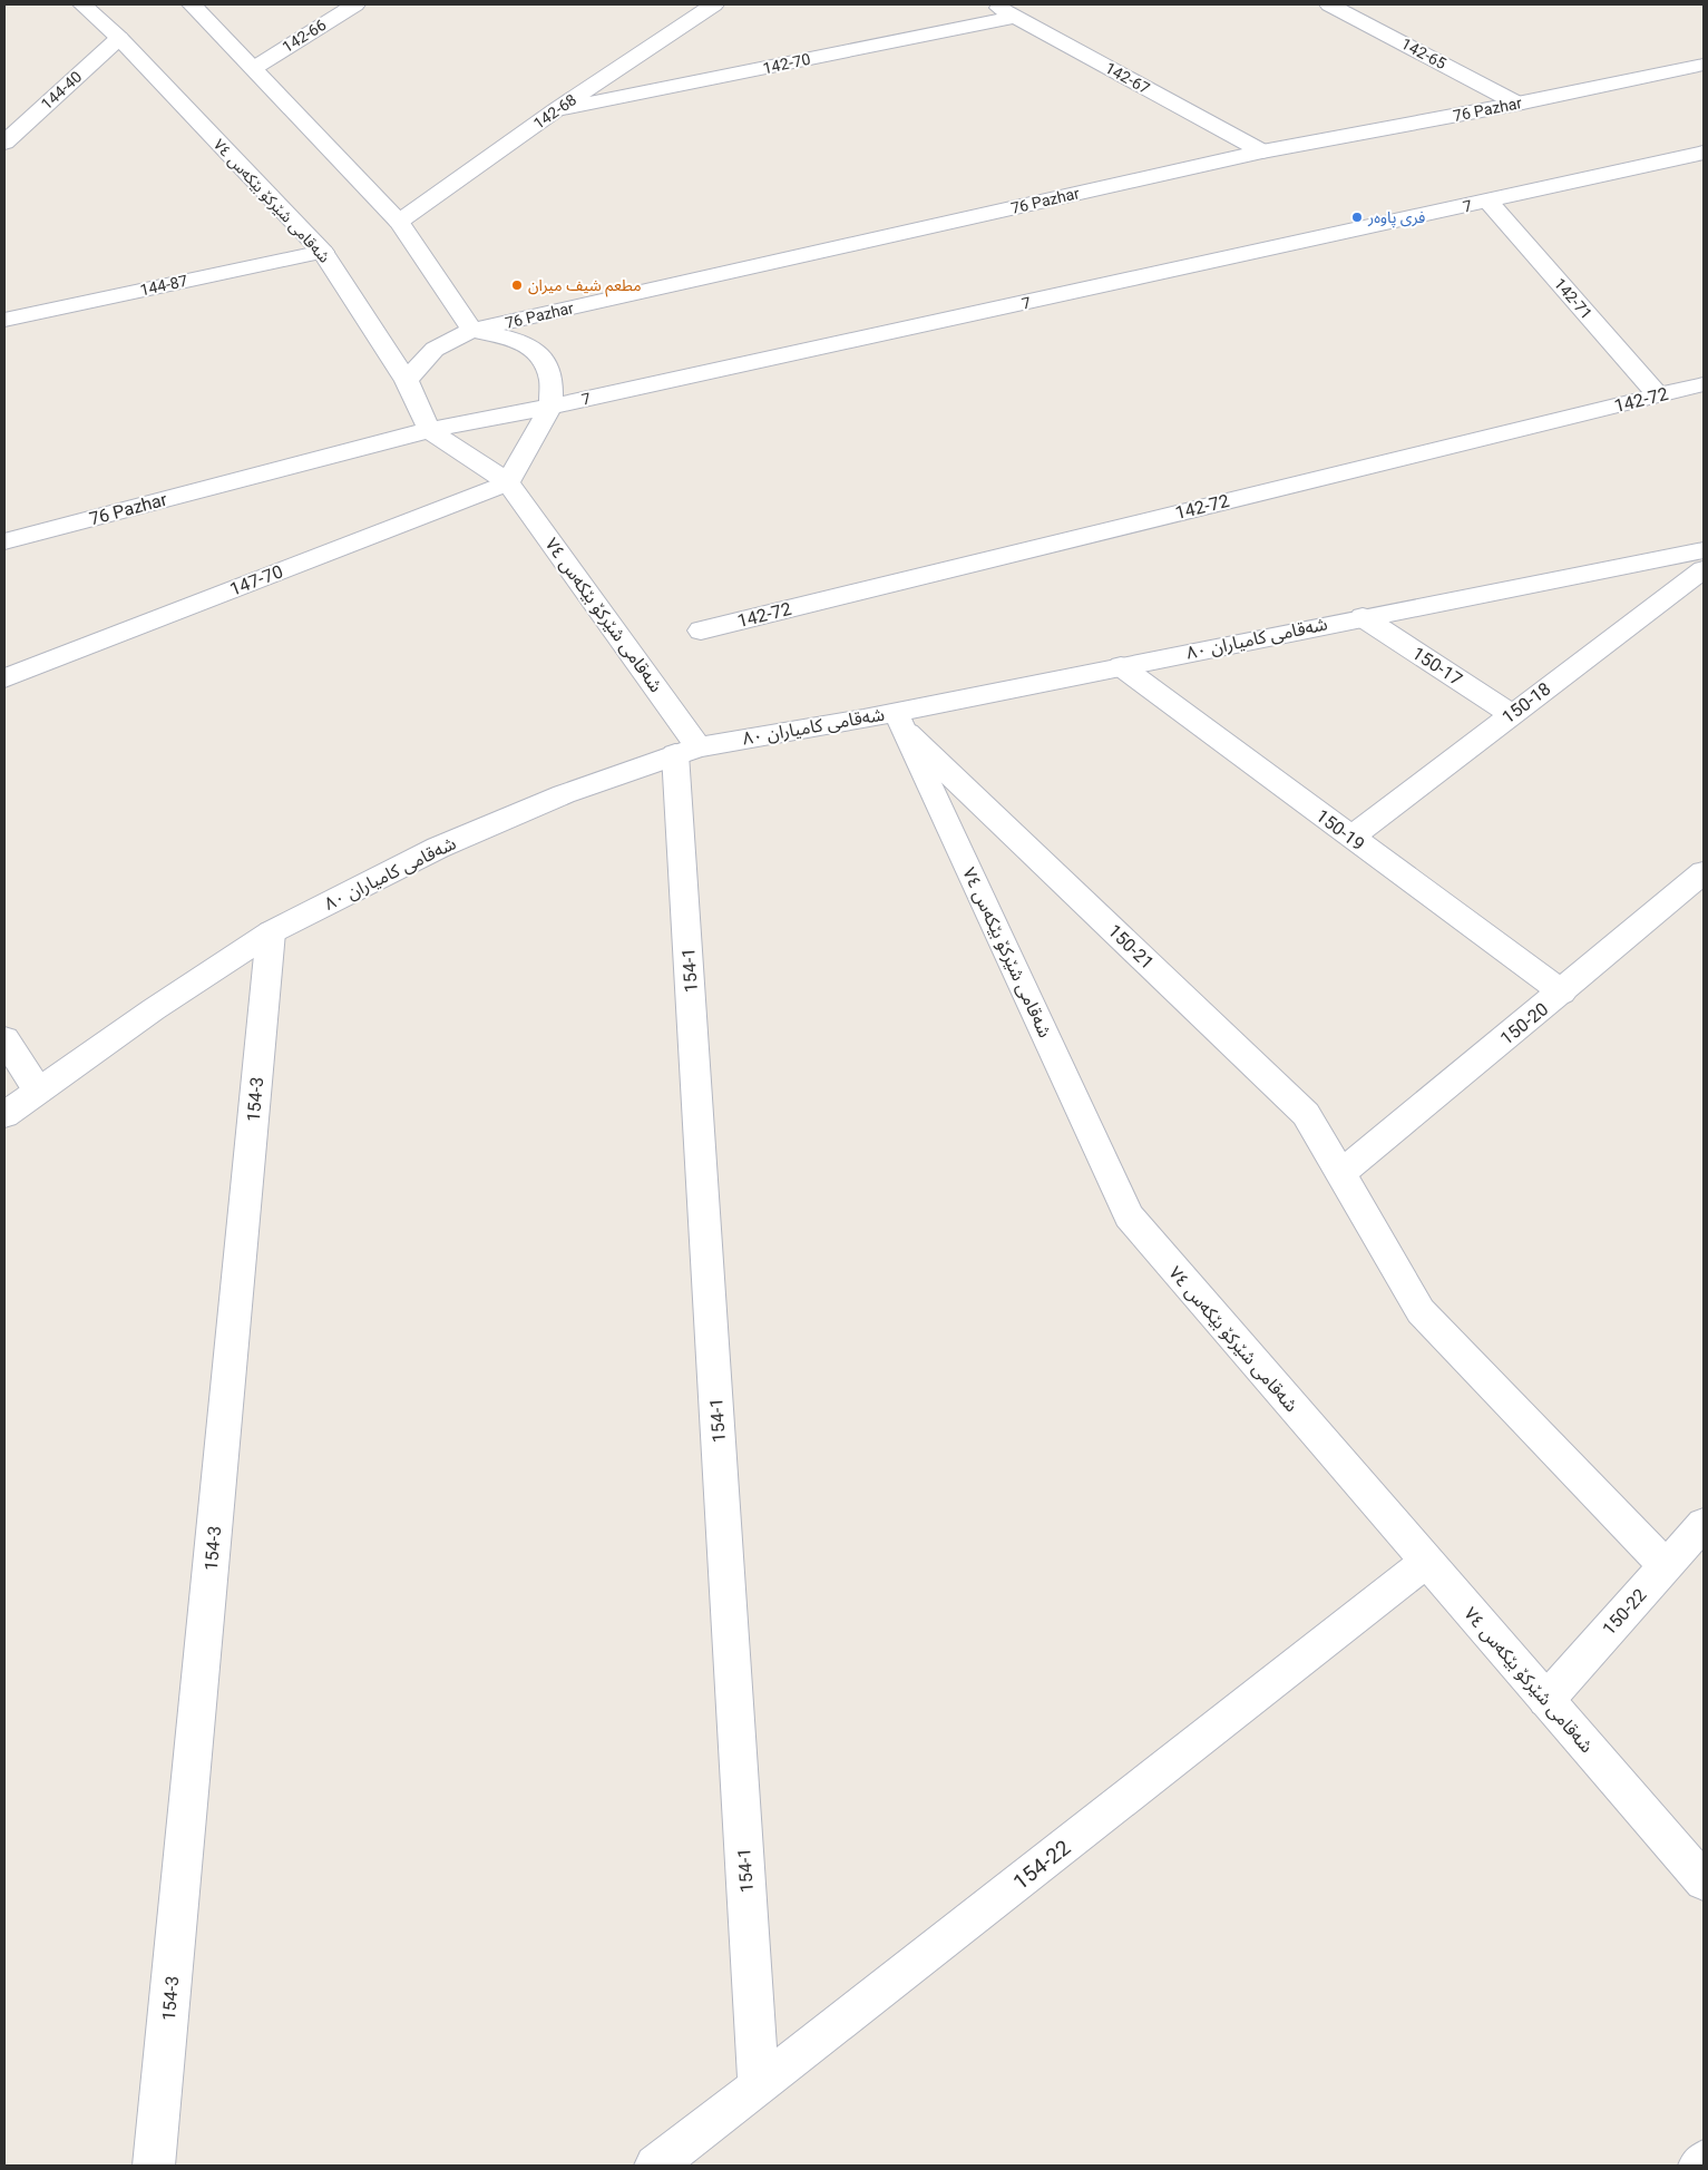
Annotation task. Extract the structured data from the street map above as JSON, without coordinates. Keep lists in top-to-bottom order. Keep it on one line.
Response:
{"streets":{"street":["142-66","142-65","142-70","142-67","144-40","76 Pazhar","142-68","شەقامی شێرکۆ بێکەس ٧٤","7","144-87","142-71","142-72","147-70","شەقامی کامیاران ٨٠","150-17","150-18","150-19","150-21","154-1","150-20","154-3","150-22","154-22"]},"crossings":[["142-65","76 Pazhar"],["142-70","142-67"],["142-70","142-68"],["142-67","76 Pazhar"],["144-40","شەقامی شێرکۆ بێکەس ٧٤"],["76 Pazhar","شەقامی شێرکۆ بێکەس ٧٤"],["76 Pazhar","7"],["شەقامی شێرکۆ بێکەس ٧٤","7"],["شەقامی شێرکۆ بێکەس ٧٤","144-87"],["شەقامی شێرکۆ بێکەس ٧٤","147-70"],["شەقامی شێرکۆ بێکەس ٧٤","شەقامی کامیاران ٨٠"],["شەقامی شێرکۆ بێکەس ٧٤","150-21"],["شەقامی شێرکۆ بێکەس ٧٤","154-1"],["شەقامی شێرکۆ بێکەس ٧٤","150-22"],["شەقامی شێرکۆ بێکەس ٧٤","154-22"],["7","142-71"],["142-71","142-72"],["شەقامی کامیاران ٨٠","150-17"],["شەقامی کامیاران ٨٠","150-19"],["شەقامی کامیاران ٨٠","150-21"],["شەقامی کامیاران ٨٠","154-1"],["شەقامی کامیاران ٨٠","154-3"],["150-17","150-18"],["150-18","150-19"],["150-19","150-20"],["150-21","150-20"],["150-21","150-22"],["154-1","154-22"]],"places":["فری پاوەر","مطعم شيف ميران"]}
